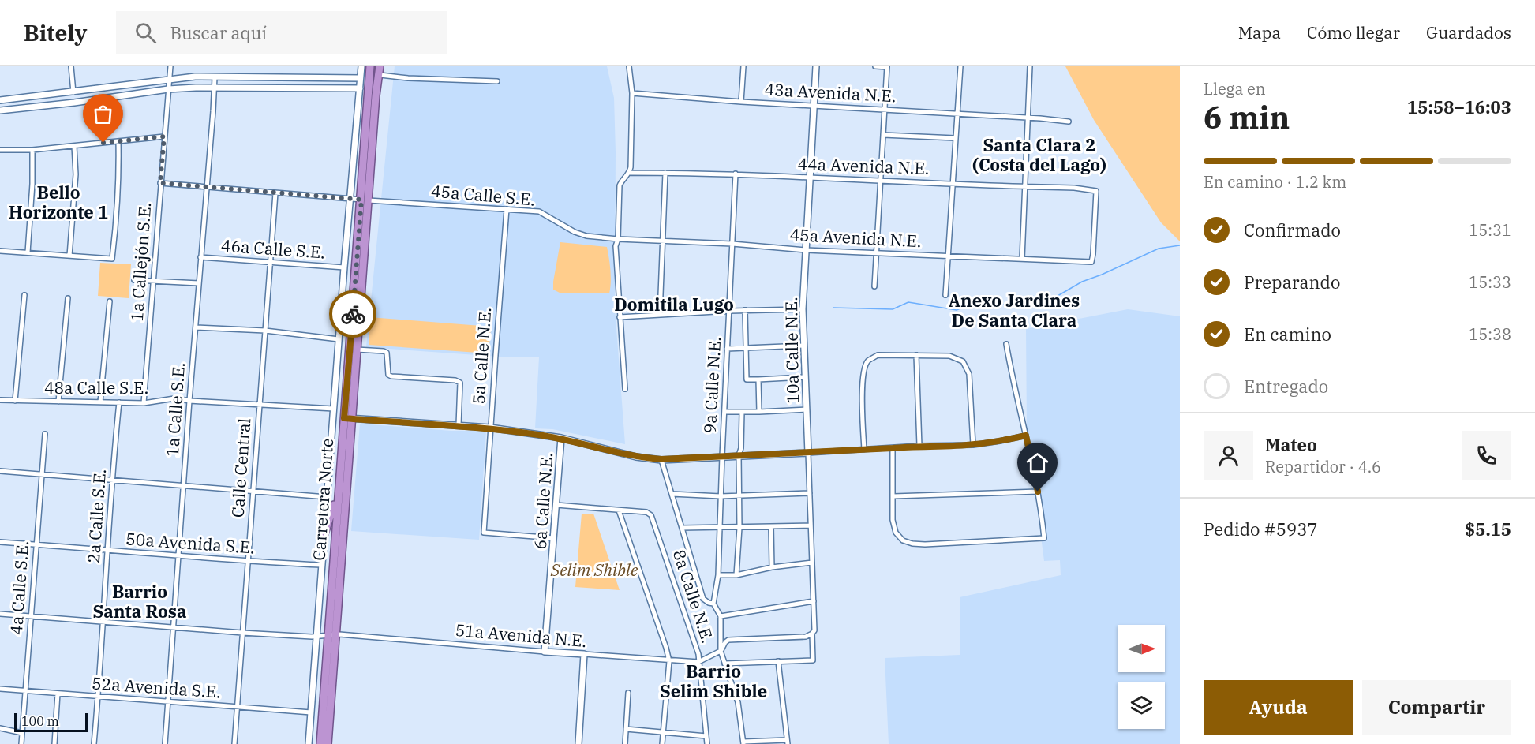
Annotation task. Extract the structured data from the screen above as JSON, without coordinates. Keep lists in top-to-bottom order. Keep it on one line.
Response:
{"streets":{"highway":["Carretera Norte"],"street":["43a Avenida N.E.","44a Avenida N.E.","45a Calle S.E.","45a Avenida N.E.","46a Calle S.E.","1a Callejón S.E.","10a Calle N.E.","5a Calle N.E.","9a Calle N.E.","48a Calle S.E.","1a Calle S.E.","Calle Central","6a Calle N.E.","2a Calle S.E.","50a Avenida S.E.","4a Calle S.E.","8a Calle N.E.","51a Avenida N.E.","52a Avenida S.E."]},"crossings":[["43a Avenida N.E.","10a Calle N.E."],["44a Avenida N.E.","45a Avenida N.E."],["44a Avenida N.E.","10a Calle N.E."],["44a Avenida N.E.","9a Calle N.E."],["45a Calle S.E.","45a Avenida N.E."],["45a Calle S.E.","5a Calle N.E."],["45a Calle S.E.","Calle Central"],["45a Calle S.E.","Carretera Norte"],["45a Avenida N.E.","10a Calle N.E."],["45a Avenida N.E.","9a Calle N.E."],["46a Calle S.E.","1a Calle S.E."],["46a Calle S.E.","Calle Central"],["1a Callejón S.E.","48a Calle S.E."],["10a Calle N.E.","51a Avenida N.E."],["5a Calle N.E.","6a Calle N.E."],["48a Calle S.E.","1a Calle S.E."],["48a Calle S.E.","Calle Central"],["48a Calle S.E.","2a Calle S.E."],["1a Calle S.E.","50a Avenida S.E."],["1a Calle S.E.","51a Avenida N.E."],["1a Calle S.E.","52a Avenida S.E."],["Calle Central","50a Avenida S.E."],["Calle Central","51a Avenida N.E."],["Calle Central","52a Avenida S.E."],["Carretera Norte","51a Avenida N.E."],["6a Calle N.E.","51a Avenida N.E."],["2a Calle S.E.","50a Avenida S.E."],["2a Calle S.E.","51a Avenida N.E."],["2a Calle S.E.","52a Avenida S.E."],["50a Avenida S.E.","4a Calle S.E."],["4a Calle S.E.","51a Avenida N.E."],["4a Calle S.E.","52a Avenida S.E."],["8a Calle N.E.","51a Avenida N.E."]],"districts":["Santa Clara 2 (Costa del Lago)","Bello Horizonte 1","Anexo Jardines De Santa Clara","Domitila Lugo","Barrio Santa Rosa","Barrio Selim Shible"],"parks":["Selim Shible"],"scale_bar":"100 m","north":"right","page":{"header":"Bitely","search":"Buscar aquí","nav":["Mapa","Cómo llegar","Guardados"],"heading":["6 min","Llega en","15:58–16:03"],"panel":["Mateo","Repartidor · 4.6","Pedido #5937","$5.15"],"bar":"En camino · 1.2 km","list":[["Confirmado","15:31"],["Preparando","15:33"],["En camino","15:38"],"Entregado"],"buttons":["Ayuda","Compartir"],"scale":"100 m"}}
